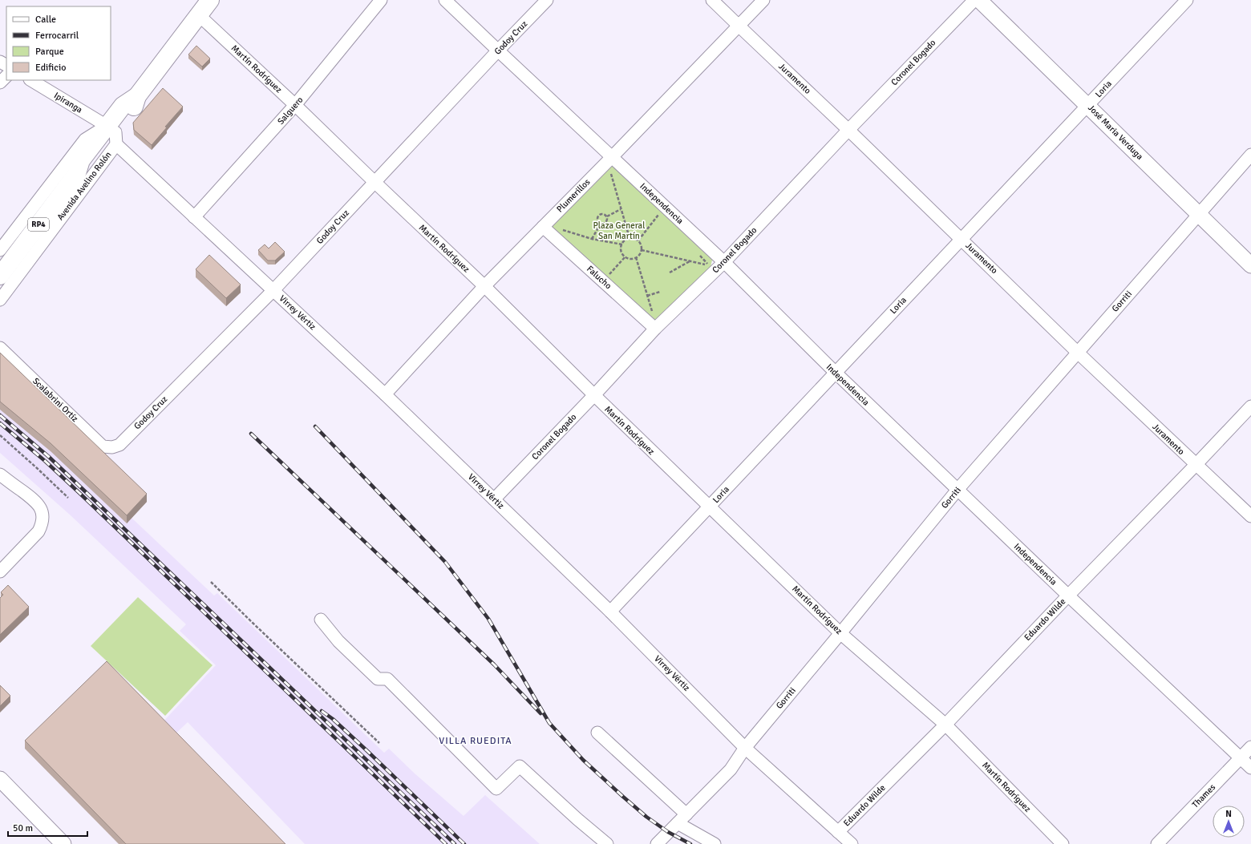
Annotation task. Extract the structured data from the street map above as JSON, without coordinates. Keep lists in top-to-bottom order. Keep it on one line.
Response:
{"streets":{"main road":["Avenida Avelino Rolón","RP4"],"street":["Godoy Cruz","Coronel Bogado","Martín Rodríguez","Juramento","Loria","Ipiranga","Salguero","José Maria Verduga","Plumerillos","Independencia","Falucho","Gorriti","Virrey Vértiz","Scalabrini Ortíz","Eduardo Wilde","Thames"]},"crossings":[["Godoy Cruz","Martín Rodríguez"],["Godoy Cruz","Independencia"],["Godoy Cruz","Virrey Vértiz"],["Godoy Cruz","Scalabrini Ortíz"],["Coronel Bogado","Martín Rodríguez"],["Coronel Bogado","Juramento"],["Coronel Bogado","Independencia"],["Coronel Bogado","Falucho"],["Coronel Bogado","Virrey Vértiz"],["Martín Rodríguez","Loria"],["Martín Rodríguez","Salguero"],["Martín Rodríguez","Avenida Avelino Rolón"],["Martín Rodríguez","Plumerillos"],["Martín Rodríguez","Gorriti"],["Martín Rodríguez","Eduardo Wilde"],["Juramento","Loria"],["Juramento","Plumerillos"],["Juramento","Gorriti"],["Juramento","Eduardo Wilde"],["Loria","José Maria Verduga"],["Loria","Independencia"],["Loria","Virrey Vértiz"],["Ipiranga","Avenida Avelino Rolón"],["Ipiranga","Virrey Vértiz"],["Salguero","Virrey Vértiz"],["José Maria Verduga","Gorriti"],["Avenida Avelino Rolón","Virrey Vértiz"],["Plumerillos","Independencia"],["Plumerillos","Falucho"],["Plumerillos","Virrey Vértiz"],["Independencia","Gorriti"],["Independencia","Eduardo Wilde"],["Independencia","Thames"],["Gorriti","Virrey Vértiz"],["Virrey Vértiz","Eduardo Wilde"]],"districts":["VILLA RUEDITA"],"parks":["Plaza General San Martín"],"legend":["Calle","Ferrocarril","Parque","Edificio"],"scale_bar":"50 m","north":"top"}
